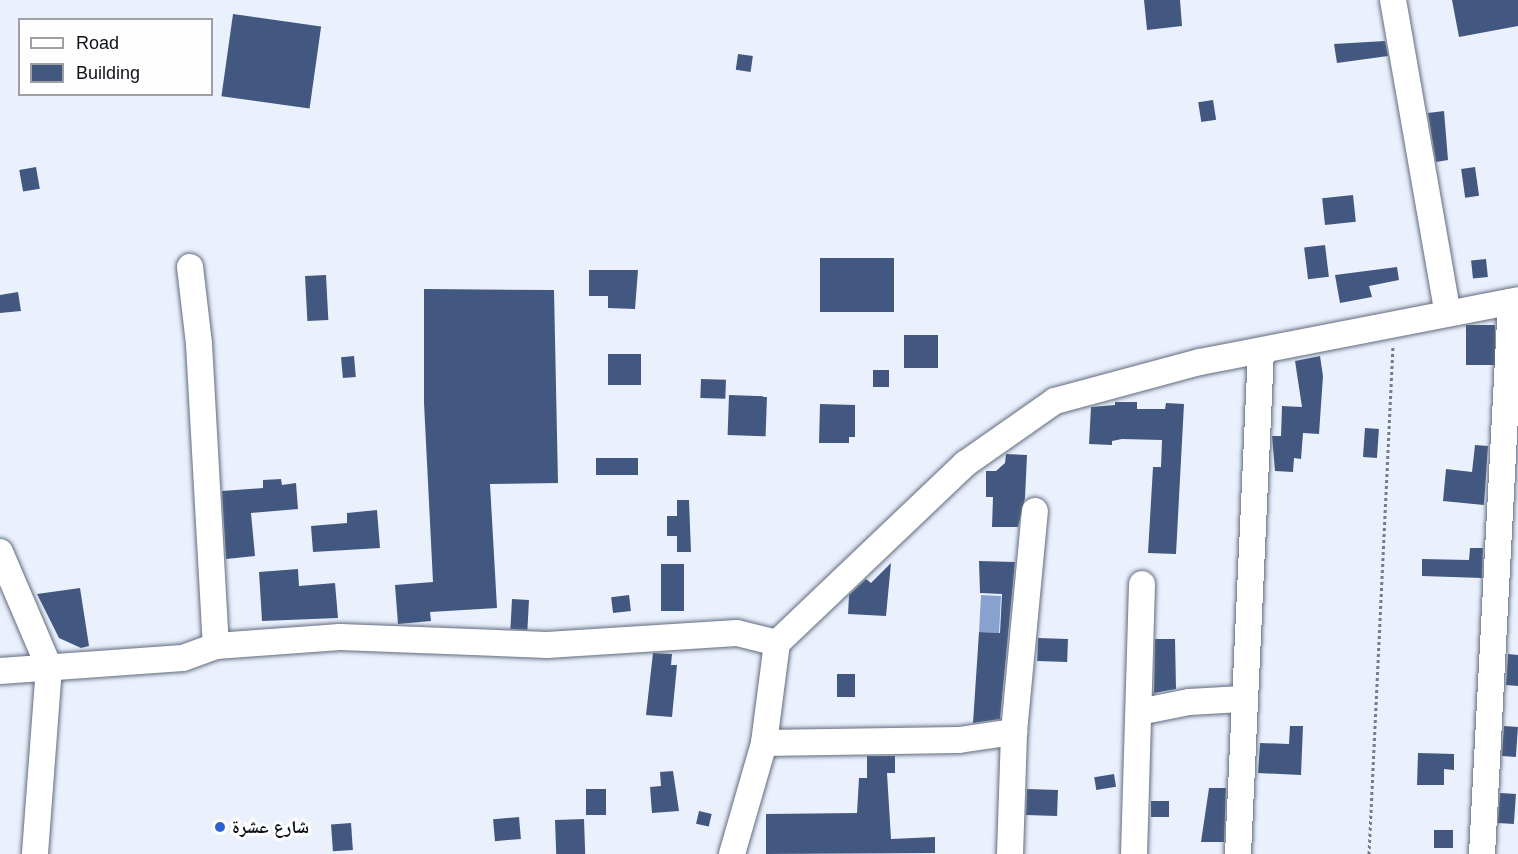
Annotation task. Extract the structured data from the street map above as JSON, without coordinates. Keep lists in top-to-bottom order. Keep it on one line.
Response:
{"places":["شارع عشرة"],"legend":["Road","Building"]}
